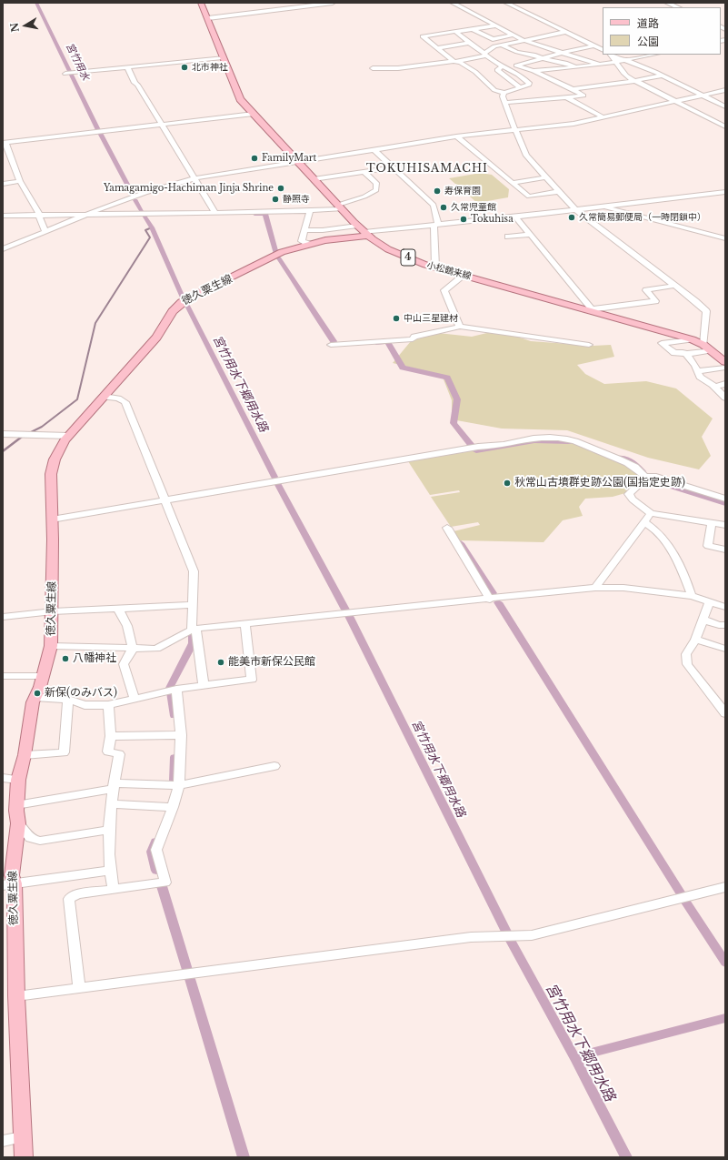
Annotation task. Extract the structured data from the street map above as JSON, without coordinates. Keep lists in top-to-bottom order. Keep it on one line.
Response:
{"streets":{"main road":["4","小松鶴来線","徳久粟生線"]},"crossings":[["小松鶴来線","徳久粟生線"]],"districts":["TOKUHISAMACHI"],"water":["宮竹用水","宮竹用水下郷用水路"],"places":["北市神社","FamilyMart","Yamagamigo-Hachiman Jinja Shrine","寿保育園","静照寺","久常児童館","久常簡易郵便局（一時閉鎖中）","Tokuhisa","中山三星建材","秋常山古墳群史跡公園(国指定史跡)","八幡神社","能美市新保公民館","新保(のみバス)"],"legend":["道路","公園"],"north":"left"}
